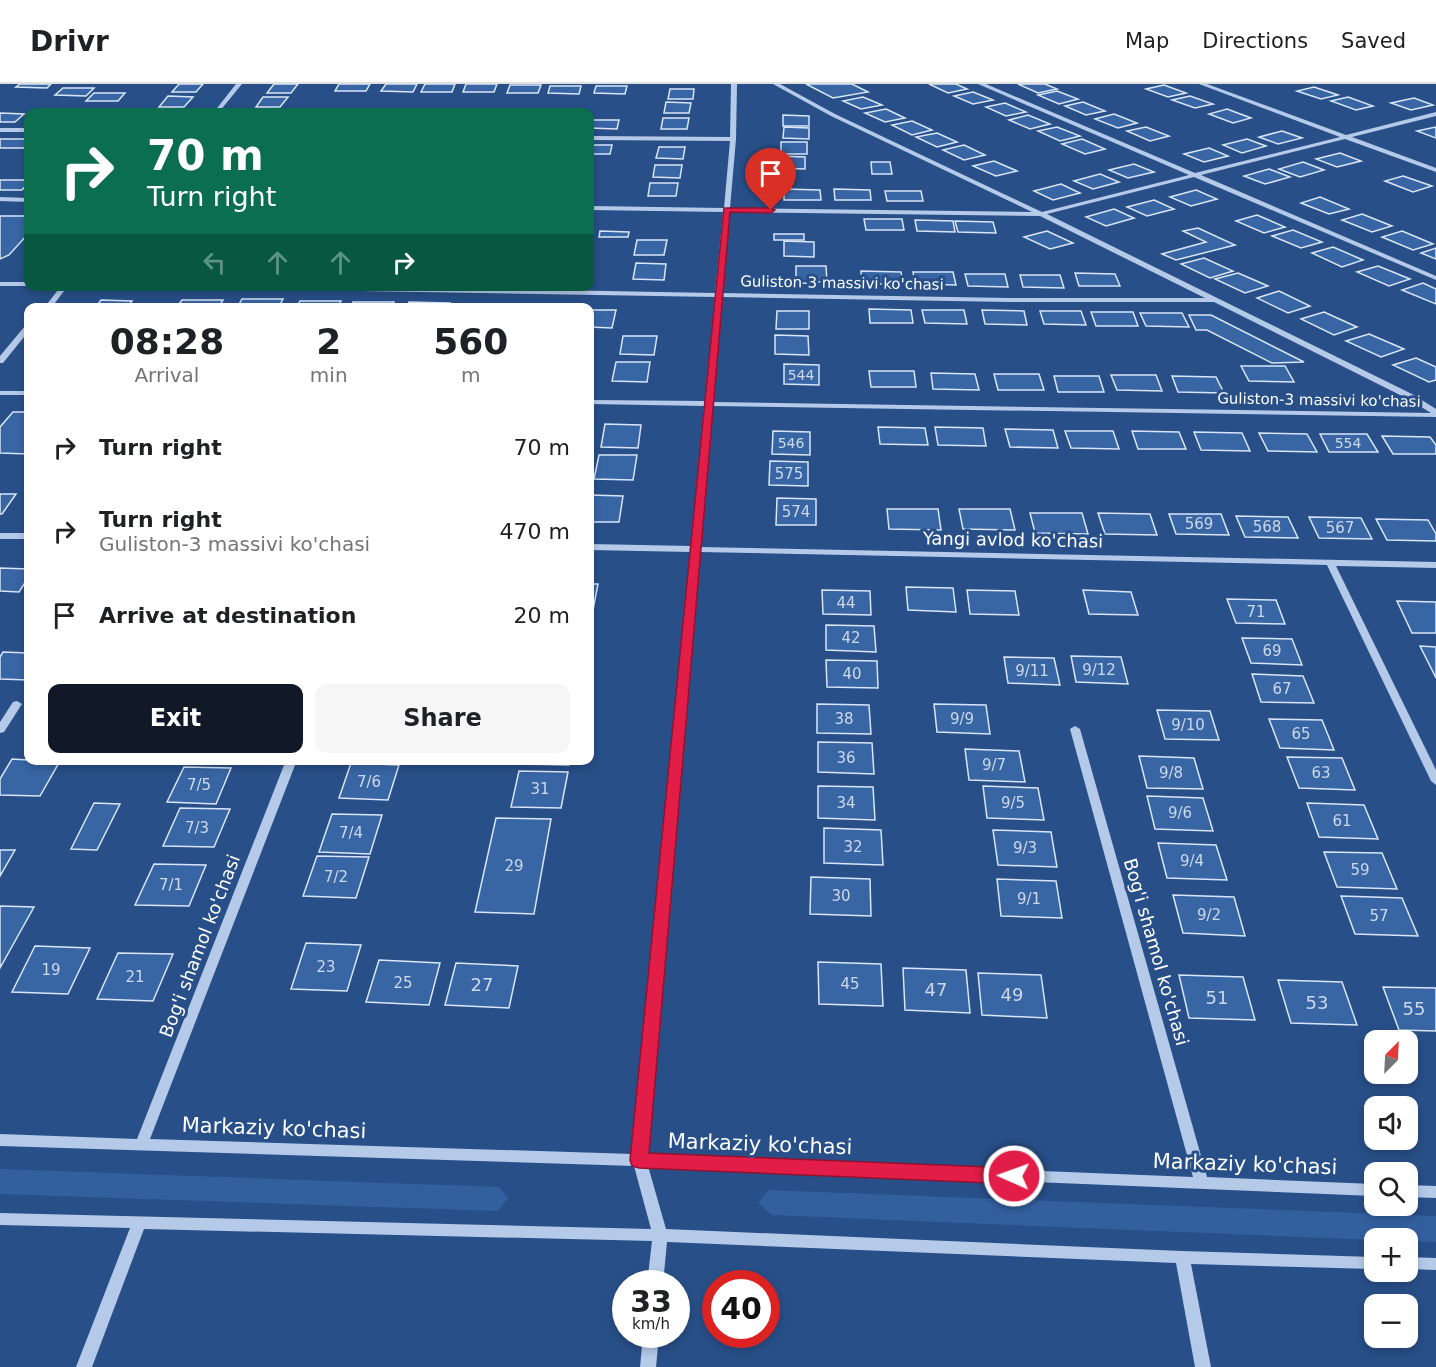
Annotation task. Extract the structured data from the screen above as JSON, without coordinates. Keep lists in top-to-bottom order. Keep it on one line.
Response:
{"streets":{"street":["Guliston-3 massivi ko'chasi","Yangi avlod ko'chasi","Bog'i shamol ko'chasi","Markaziy ko'chasi"]},"crossings":[["Bog'i shamol ko'chasi","Markaziy ko'chasi"]],"house_numbers":["544","546","554","575","574","569","568","567","44","71","42","69","9/12","9/11","40","67","38","9/9","9/10","65","36","9/7","9/8","63","7/6","7/5","31","34","9/5","9/6","61","7/3","7/4","32","9/3","9/4","29","59","7/2","7/1","30","9/1","9/2","57","23","19","21","25","45","27","47","49","51","53","55"],"north":"top right","page":{"header":"Drivr","nav":["Map","Directions","Saved"],"turn":["70 m","Turn right"],"eta":["08:28","Arrival","2","min","560","m"],"list":[{"name":"Turn right","value":"70 m"},{"name":"Turn right","note":"Guliston-3 massivi ko'chasi","value":"470 m"},{"name":"Arrive at destination","value":"20 m"}],"buttons":["Exit","Share"],"map_buttons":["+","−"],"speed":"33 km/h","limit":"40"}}
